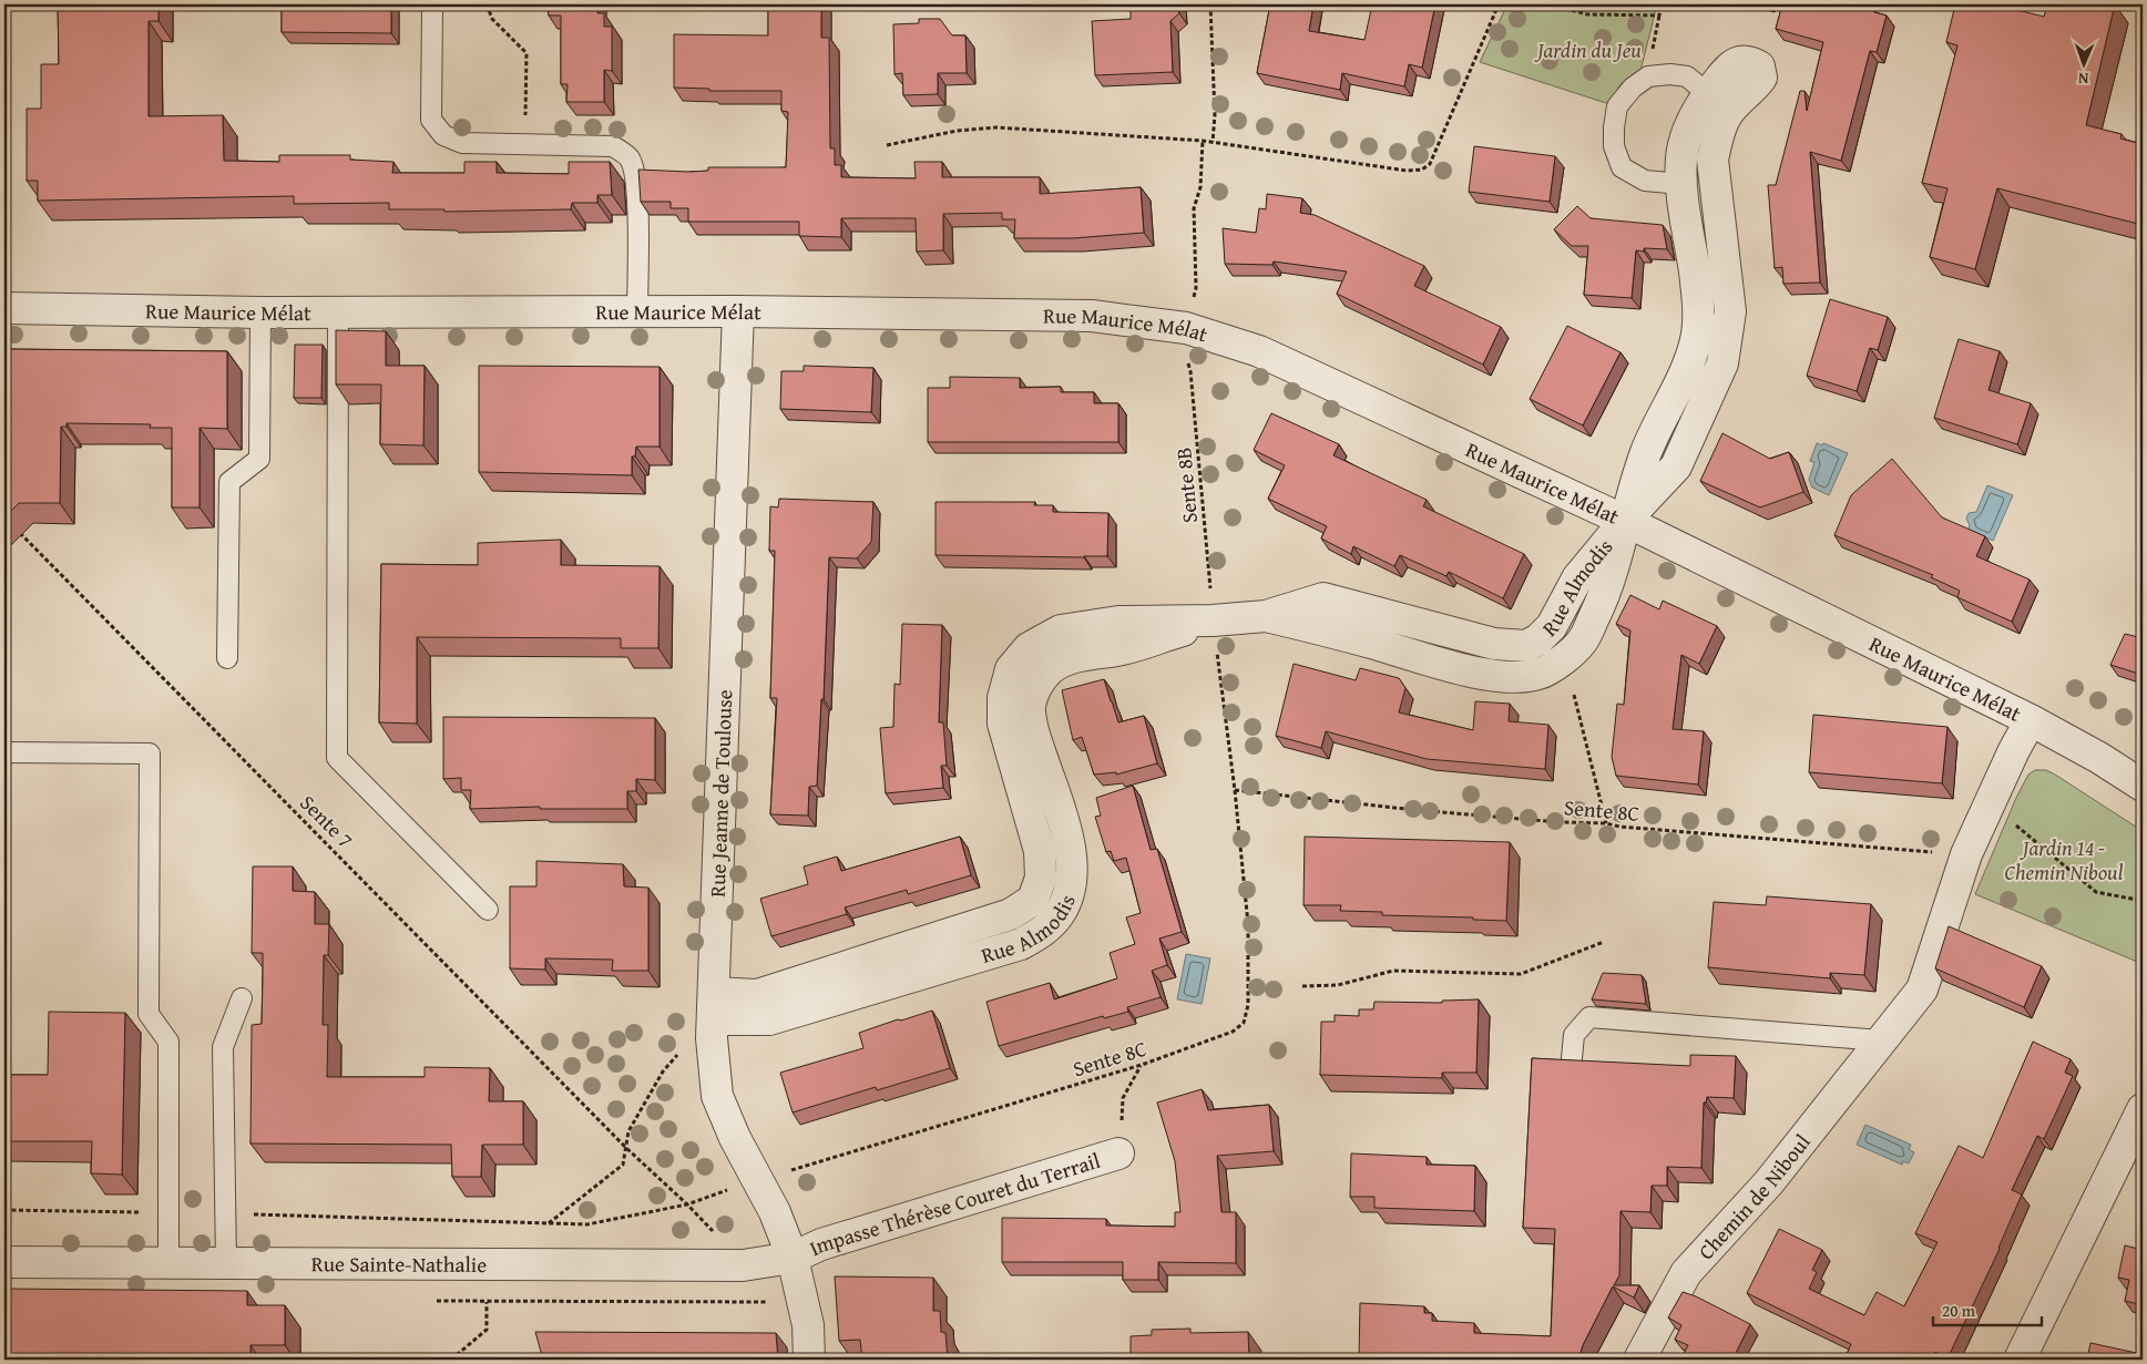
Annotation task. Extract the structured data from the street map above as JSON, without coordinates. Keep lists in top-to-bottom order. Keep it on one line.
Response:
{"streets":{"street":["Rue Maurice Mélat","Rue Almodis","Rue Jeanne de Toulouse","Chemin de Niboul","Impasse Thérèse Couret du Terrail","Rue Sainte-Nathalie"],"path":["Sente 8B","Sente 8C","Sente 7"]},"crossings":[["Rue Maurice Mélat","Rue Almodis"],["Rue Maurice Mélat","Rue Jeanne de Toulouse"],["Rue Maurice Mélat","Chemin de Niboul"],["Sente 8B","Rue Almodis"],["Sente 8B","Sente 8C"],["Rue Almodis","Rue Jeanne de Toulouse"],["Rue Almodis","Sente 8C"],["Rue Jeanne de Toulouse","Sente 8C"],["Rue Jeanne de Toulouse","Impasse Thérèse Couret du Terrail"],["Rue Jeanne de Toulouse","Rue Sainte-Nathalie"],["Sente 8C","Sente 7"],["Sente 8C","Chemin de Niboul"],["Impasse Thérèse Couret du Terrail","Rue Sainte-Nathalie"]],"parks":["Jardin du Jeu","Jardin 14 - Chemin Niboul"],"scale_bar":"20 m","north":"bottom"}
